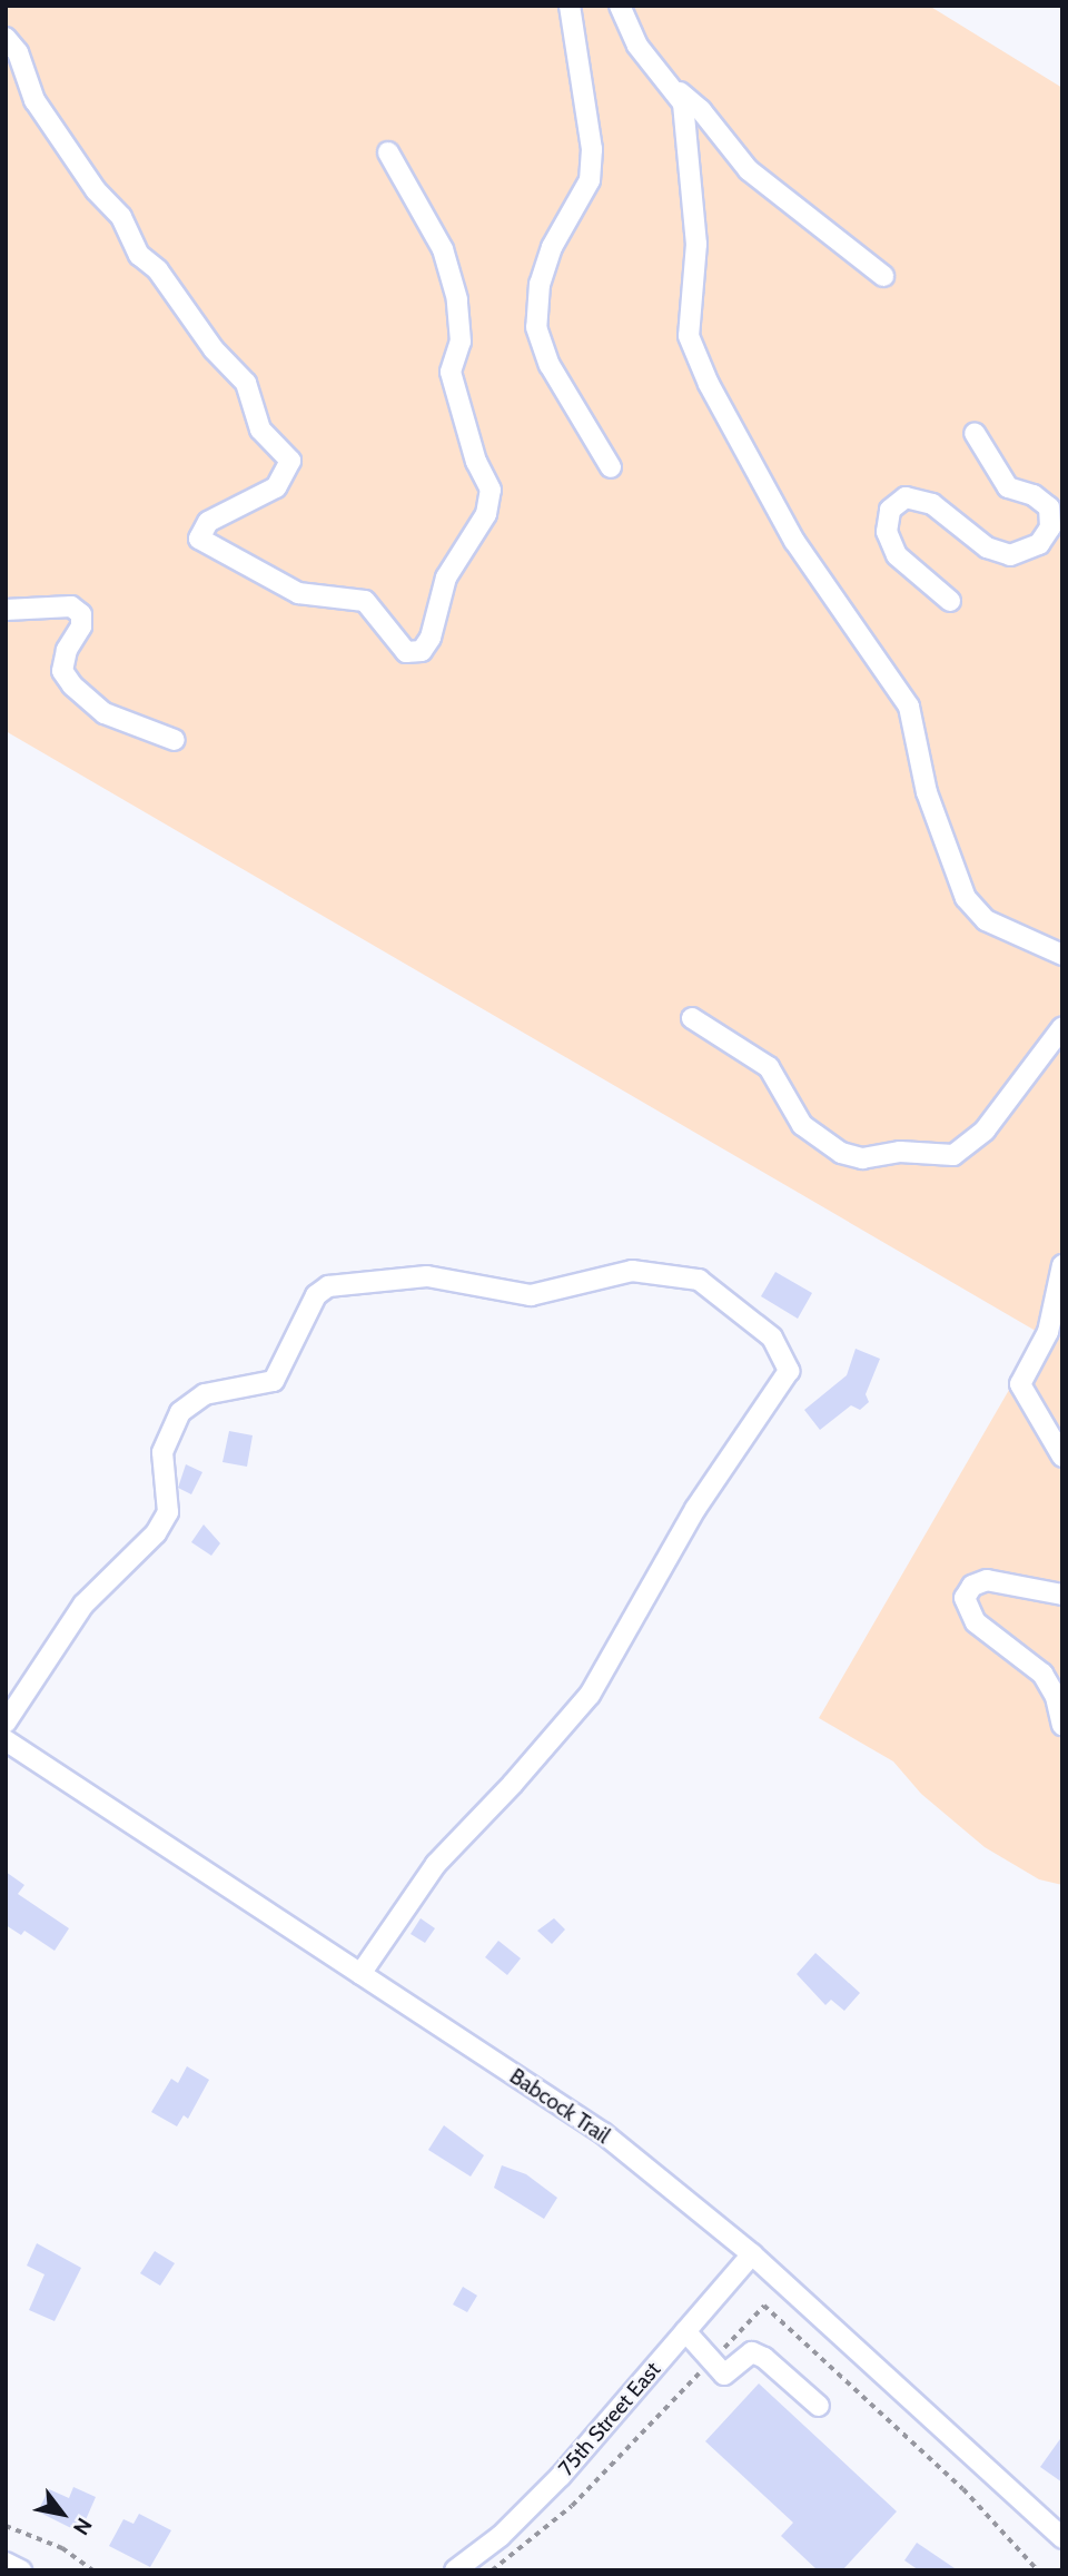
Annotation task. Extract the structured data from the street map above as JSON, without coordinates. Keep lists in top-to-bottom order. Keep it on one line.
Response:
{"streets":{"street":["Babcock Trail","75th Street East"]},"crossings":[["Babcock Trail","75th Street East"]],"north":"bottom right"}
